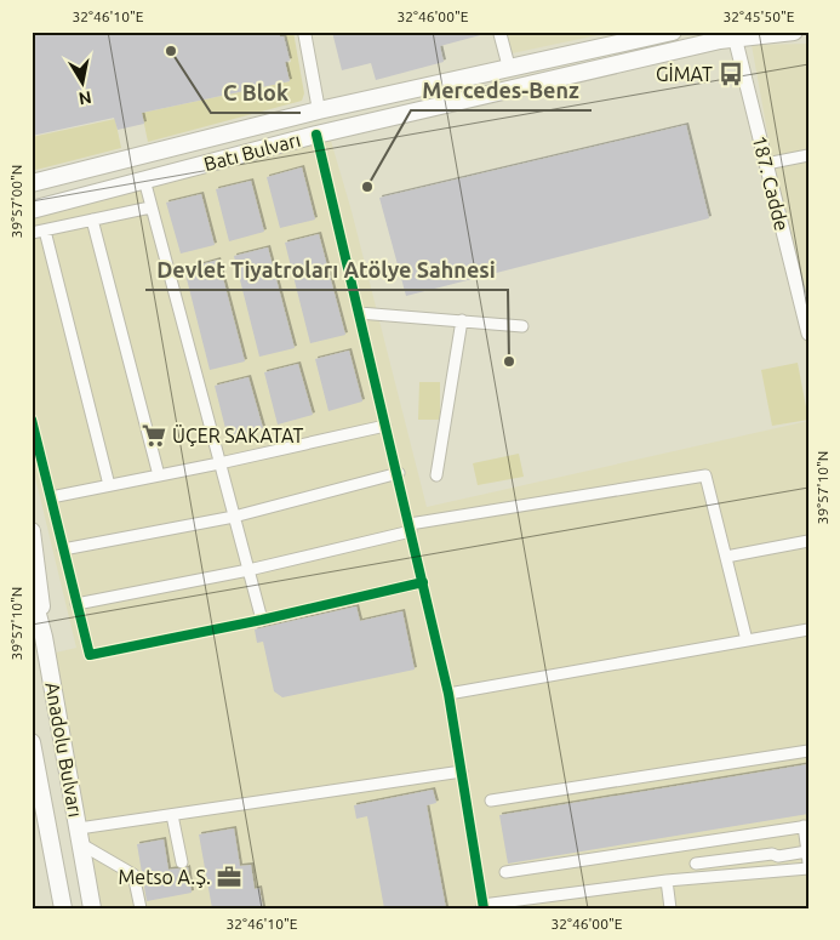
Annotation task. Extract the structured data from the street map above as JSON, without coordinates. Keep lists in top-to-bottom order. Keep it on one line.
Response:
{"streets":{"main road":["Batı Bulvarı","187. Cadde","Anadolu Bulvarı"]},"crossings":[["Batı Bulvarı","187. Cadde"]],"places":{"other":["C Blok","Mercedes-Benz","Devlet Tiyatroları Atölye Sahnesi"],"bus stop":["GİMAT"],"supermarket":["ÜÇER SAKATAT"],"office":["Metso A.Ş."]},"north":"bottom","coordinates":["32°46'10\"E","32°46'00\"E","32°45'50\"E","39°57'00\"N","39°57'10\"N"]}
